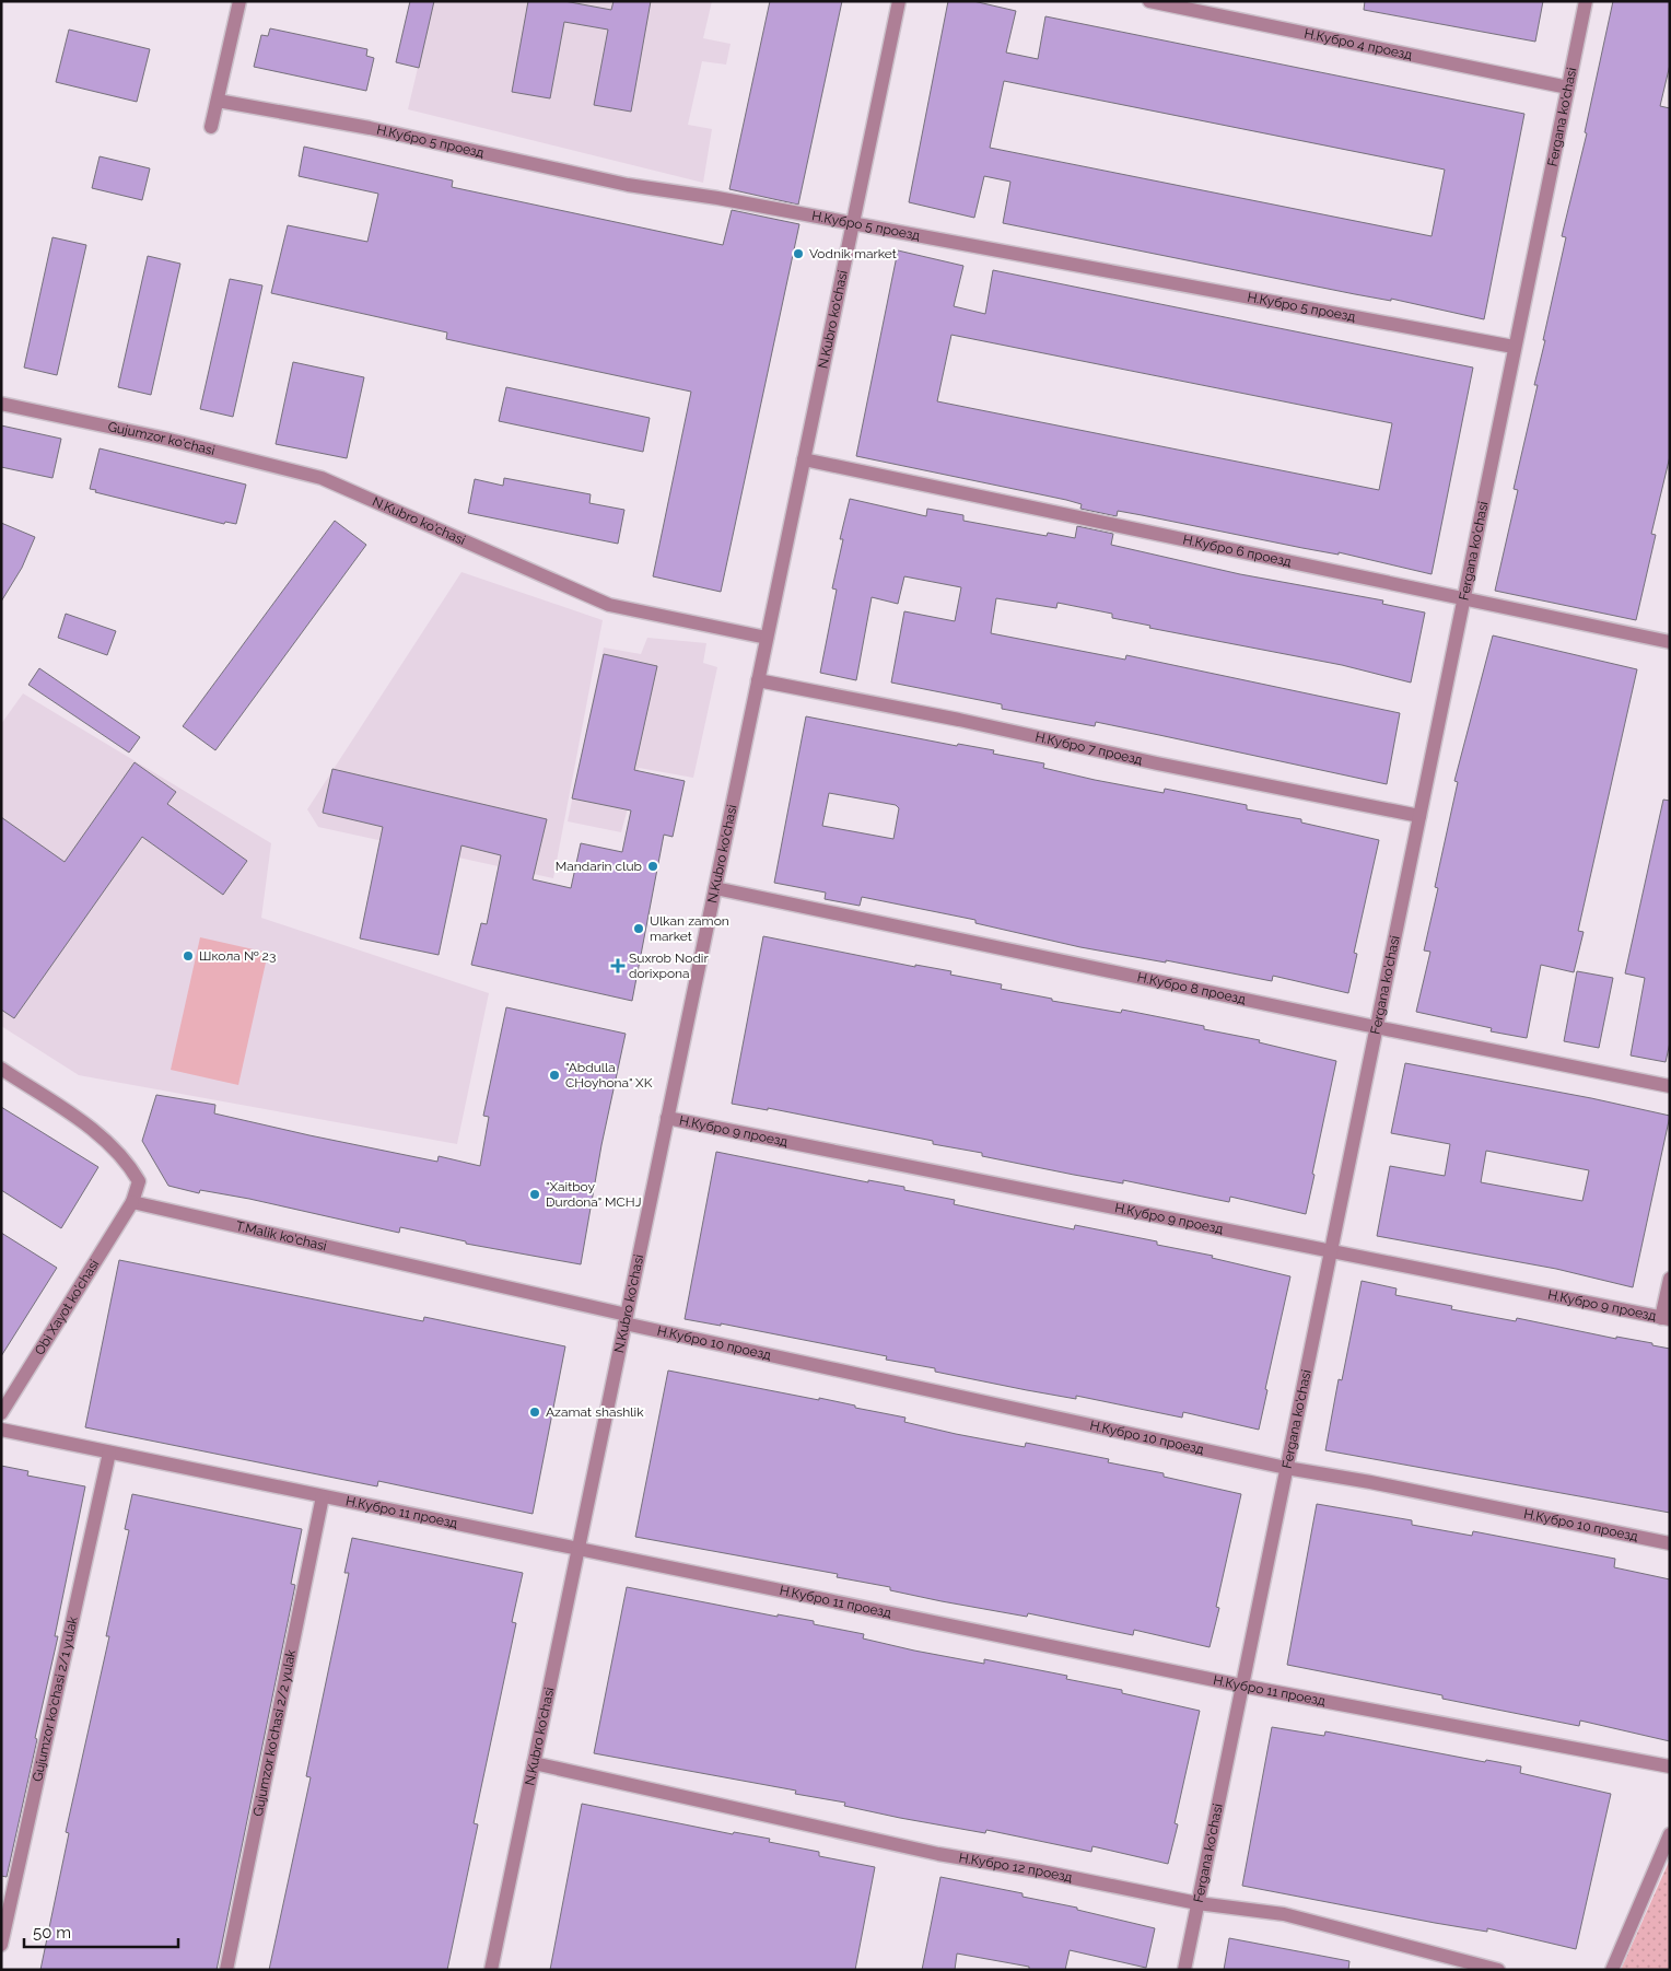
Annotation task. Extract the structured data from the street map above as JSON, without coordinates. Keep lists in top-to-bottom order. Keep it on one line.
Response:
{"streets":{"street":["Н.Кубро 4 проезд","Fergana ko'chasi","Н.Кубро 5 проезд","N.Kubro ko'chasi","Gujumzor ko'chasi","Н.Кубро 6 проезд","Н.Кубро 7 проезд","Н.Кубро 8 проезд","Н.Кубро 9 проезд","T.Malik ko'chasi","Obi Xayot ko'chasi","Н.Кубро 10 проезд","Н.Кубро 11 проезд","Gujumzor ko'chasi 2/1 yulak","Gujumzor ko'chasi 2/2 yulak","Н.Кубро 12 проезд"]},"crossings":[["Н.Кубро 4 проезд","Fergana ko'chasi"],["Fergana ko'chasi","Н.Кубро 5 проезд"],["Fergana ko'chasi","Н.Кубро 6 проезд"],["Fergana ko'chasi","Н.Кубро 7 проезд"],["Fergana ko'chasi","Н.Кубро 8 проезд"],["Fergana ko'chasi","Н.Кубро 9 проезд"],["Fergana ko'chasi","Н.Кубро 10 проезд"],["Fergana ko'chasi","Н.Кубро 11 проезд"],["Fergana ko'chasi","Н.Кубро 12 проезд"],["Н.Кубро 5 проезд","N.Kubro ko'chasi"],["N.Kubro ko'chasi","Gujumzor ko'chasi"],["N.Kubro ko'chasi","Н.Кубро 6 проезд"],["N.Kubro ko'chasi","Н.Кубро 7 проезд"],["N.Kubro ko'chasi","Н.Кубро 8 проезд"],["N.Kubro ko'chasi","Н.Кубро 9 проезд"],["N.Kubro ko'chasi","T.Malik ko'chasi"],["N.Kubro ko'chasi","Н.Кубро 10 проезд"],["N.Kubro ko'chasi","Н.Кубро 11 проезд"],["N.Kubro ko'chasi","Н.Кубро 12 проезд"],["T.Malik ko'chasi","Obi Xayot ko'chasi"],["T.Malik ko'chasi","Н.Кубро 10 проезд"],["Н.Кубро 11 проезд","Gujumzor ko'chasi 2/1 yulak"],["Н.Кубро 11 проезд","Gujumzor ko'chasi 2/2 yulak"]],"places":{"other":["Vodnik market","Mandarin club","Ulkan zamon market","Школа № 23","\"Abdulla CHoyhona\" XK","\"Xaitboy Durdona\" MCHJ","Azamat shashlik"],"health":["Suxrob Nodir dorixpona"]},"scale_bar":"50 m"}
